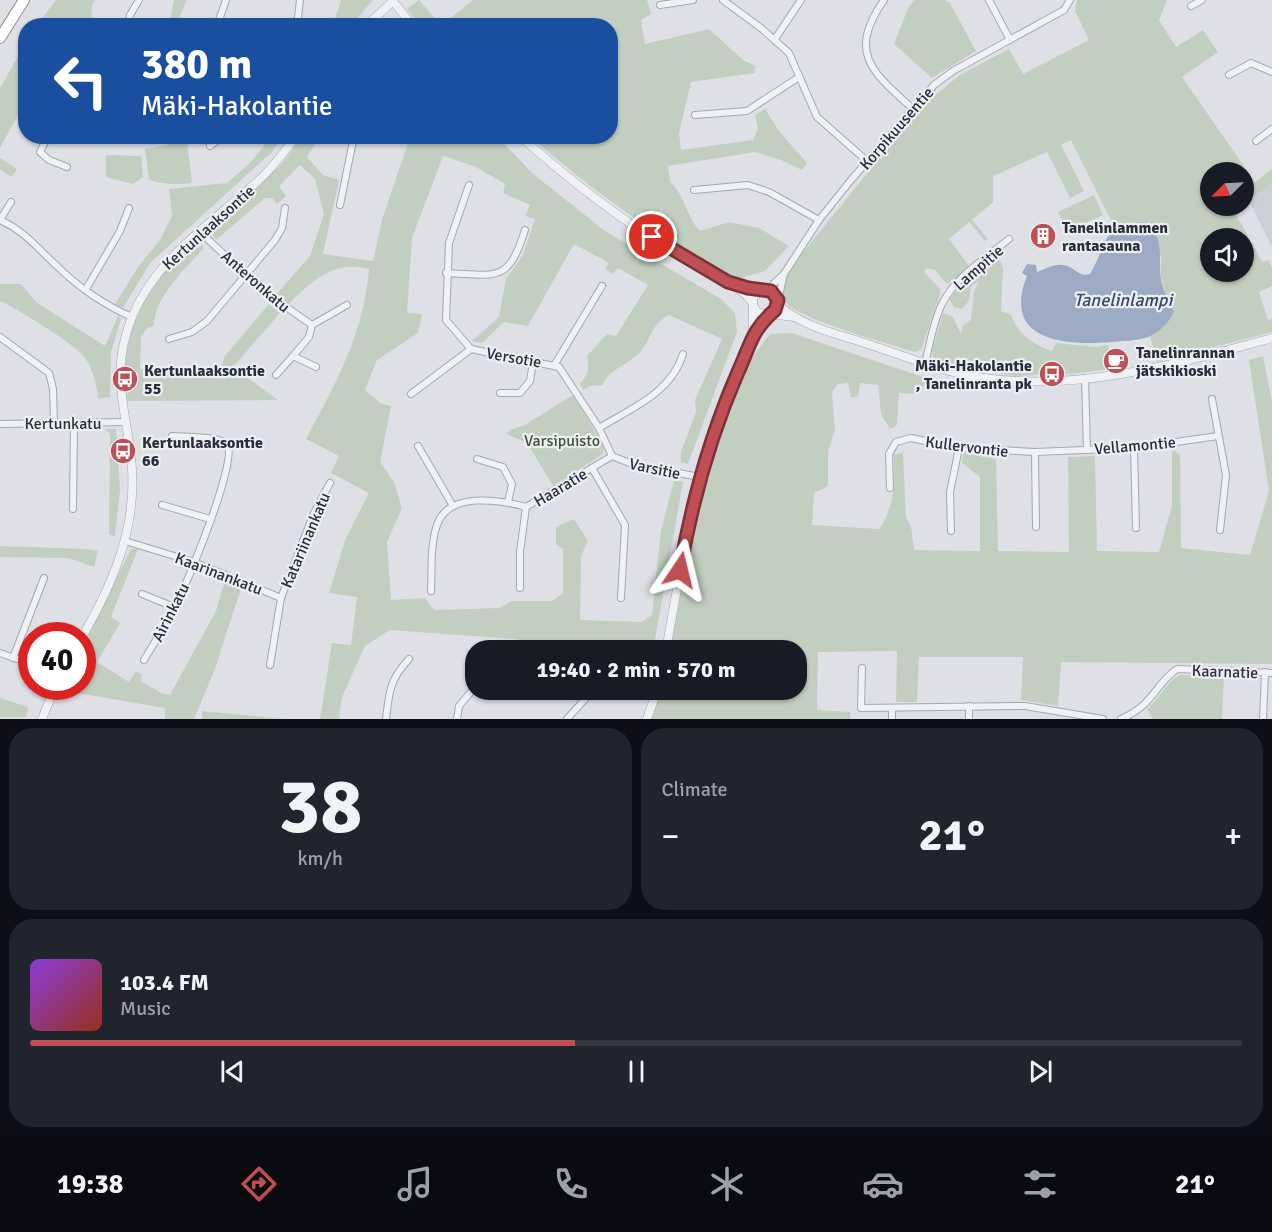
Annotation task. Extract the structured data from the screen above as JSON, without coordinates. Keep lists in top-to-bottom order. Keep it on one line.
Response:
{"streets":{"street":["Korpikuusentie","Kertunlaaksontie","Lampitie","Anteronkatu","Versotie","Kertunkatu","Vellamontie","Kullervontie","Varsitie","Haaratie","Katariinankatu","Kaarinankatu","Airinkatu","Kaarnatie"]},"crossings":[["Kertunlaaksontie","Anteronkatu"],["Kertunlaaksontie","Kertunkatu"],["Kertunlaaksontie","Kaarinankatu"],["Versotie","Varsitie"],["Versotie","Haaratie"],["Vellamontie","Kullervontie"],["Varsitie","Haaratie"],["Katariinankatu","Kaarinankatu"],["Kaarinankatu","Airinkatu"]],"water":["Tanelinlampi"],"parks":["Varsipuisto"],"places":{"building":["Tanelinlammen rantasauna"],"cafe":["Tanelinrannan jätskikioski"],"bus stop":["Mäki-Hakolantie , Tanelinranta pk","Kertunlaaksontie 55","Kertunlaaksontie 66"]},"north":"bottom left","page":{"turn":["380 m","Mäki-Hakolantie"],"limit":"40","trip":"19:40 · 2 min · 570 m","tile":[["38","km/h"],"Climate"],"heat":["−","21°","+"],"song":["103.4 FM","Music"],"tabs":["19:38","21°"]}}
